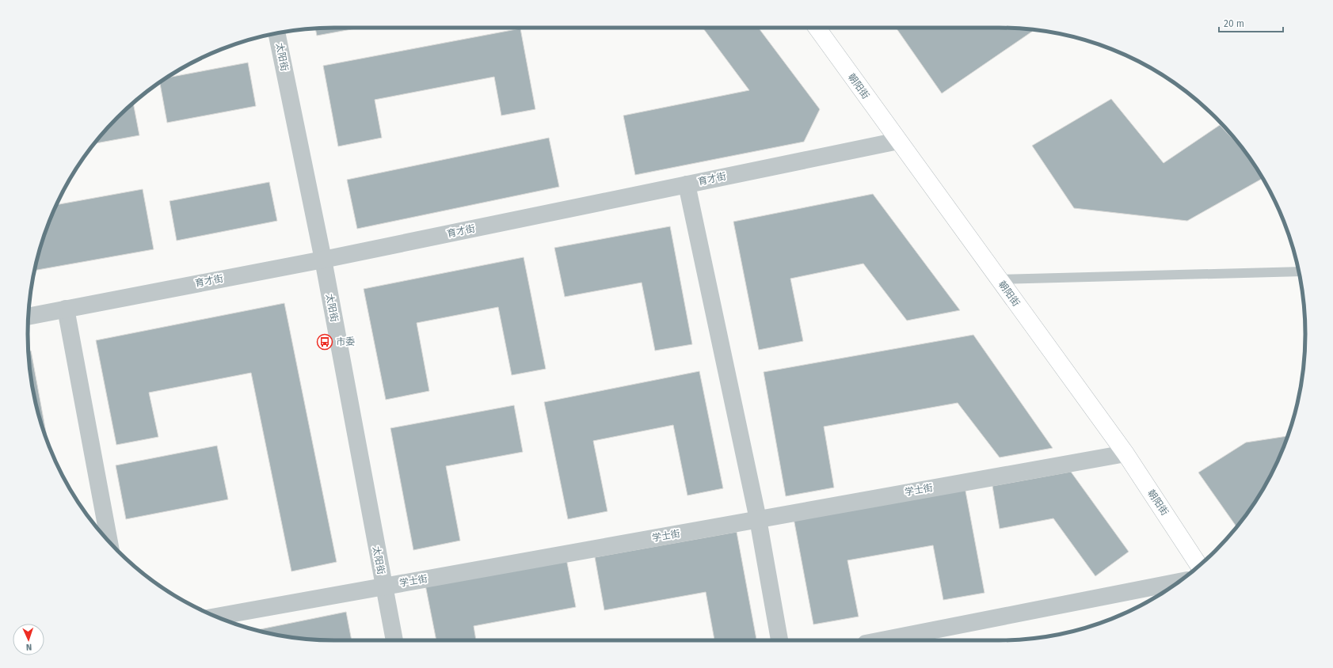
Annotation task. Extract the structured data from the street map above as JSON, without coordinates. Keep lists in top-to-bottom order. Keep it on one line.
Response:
{"streets":{"main road":["朝阳街"],"street":["太阳街","育才街","学士街"]},"crossings":[["太阳街","育才街"],["太阳街","学士街"],["朝阳街","育才街"],["朝阳街","学士街"]],"places":{"bus stop":["市委"]},"scale_bar":"20 m","north":"bottom"}
